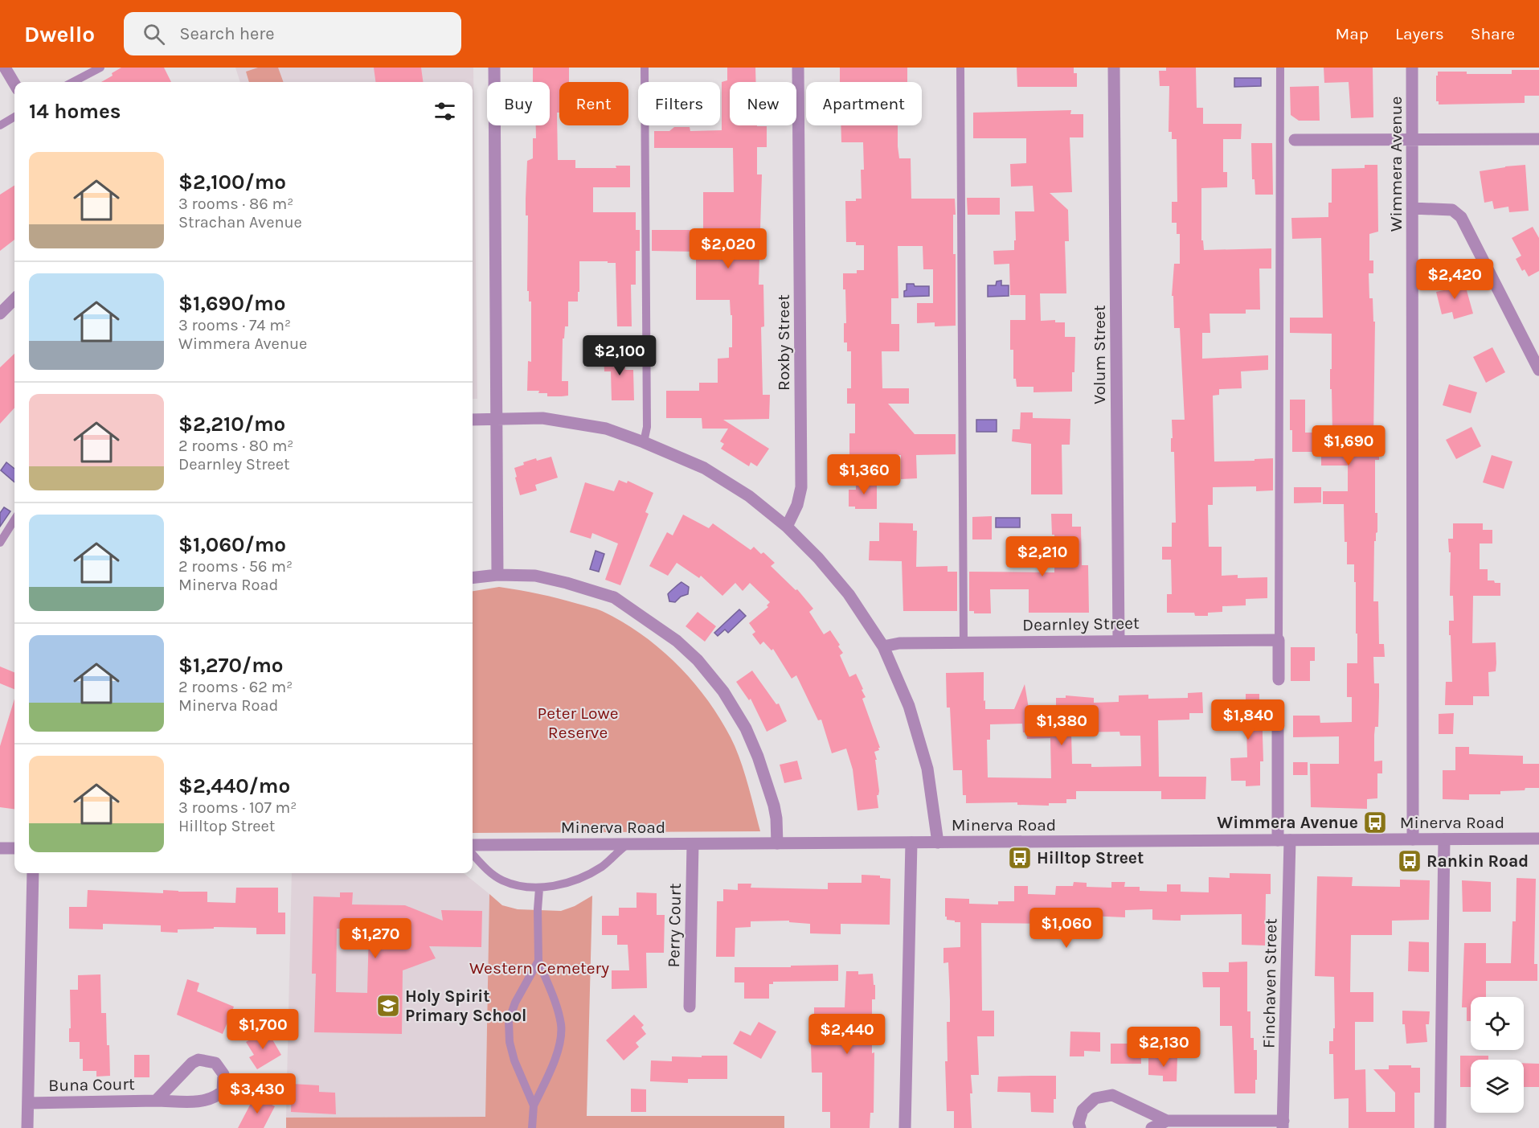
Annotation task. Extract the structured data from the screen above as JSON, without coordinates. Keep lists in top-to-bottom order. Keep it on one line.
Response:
{"streets":{"street":["Wimmera Avenue","Roxby Street","Volum Street","Dearnley Street","Minerva Road","Perry Court","Finchaven Street","Buna Court"]},"crossings":[["Wimmera Avenue","Minerva Road"],["Volum Street","Dearnley Street"],["Minerva Road","Perry Court"],["Minerva Road","Finchaven Street"]],"parks":["Peter Lowe Reserve","Western Cemetery"],"places":{"bus stop":["Wimmera Avenue","Hilltop Street","Rankin Road"],"school or university":["Holy Spirit Primary School"]},"page":{"header":"Dwello","search":"Search here","nav":["Map","Layers","Share"],"chip":["Buy","Rent","Filters","New","Apartment"],"heading":"14 homes","list":[{"name":"$2,100/mo","note":"3 rooms · 86 m² · Strachan Avenue"},{"name":"$1,690/mo","note":"3 rooms · 74 m² · Wimmera Avenue"},{"name":"$2,210/mo","note":"2 rooms · 80 m² · Dearnley Street"},{"name":"$1,060/mo","note":"2 rooms · 56 m² · Minerva Road"},{"name":"$1,270/mo","note":"2 rooms · 62 m² · Minerva Road"},{"name":"$2,440/mo","note":"3 rooms · 107 m² · Hilltop Street"}],"price":["$2,020","$2,420","$2,100","$1,690","$1,360","$2,210","$1,840","$1,380","$1,060","$1,270","$1,700","$2,440","$2,130","$3,430"]}}
